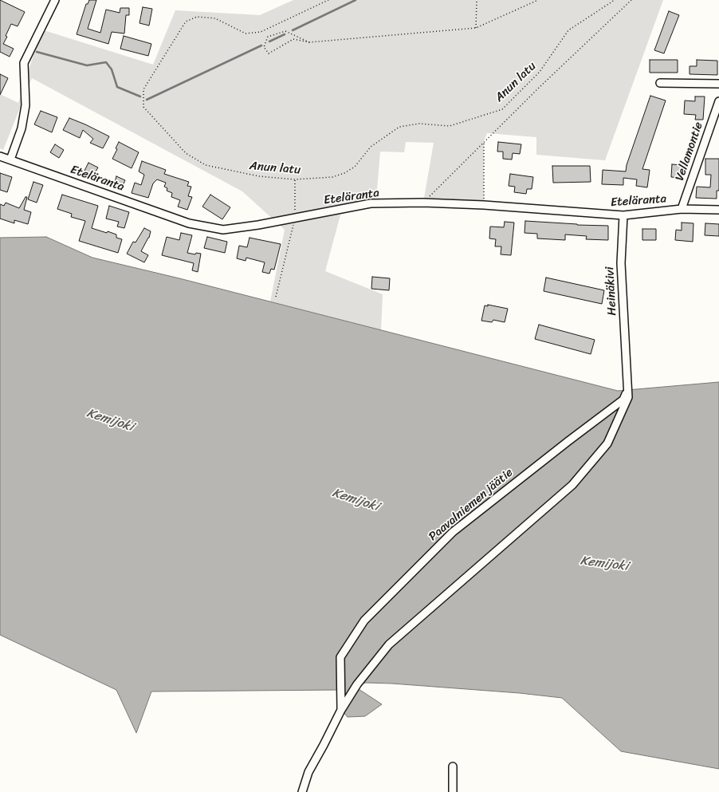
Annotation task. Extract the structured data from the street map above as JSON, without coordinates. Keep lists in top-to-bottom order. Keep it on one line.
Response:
{"streets":{"street":["Vellamontie","Eteläranta","Heinäkivi","Paavalniemen jäätie"],"path":["Anun latu"]},"crossings":[["Vellamontie","Eteläranta"],["Eteläranta","Heinäkivi"],["Heinäkivi","Paavalniemen jäätie"]],"water":["Kemijoki"]}
